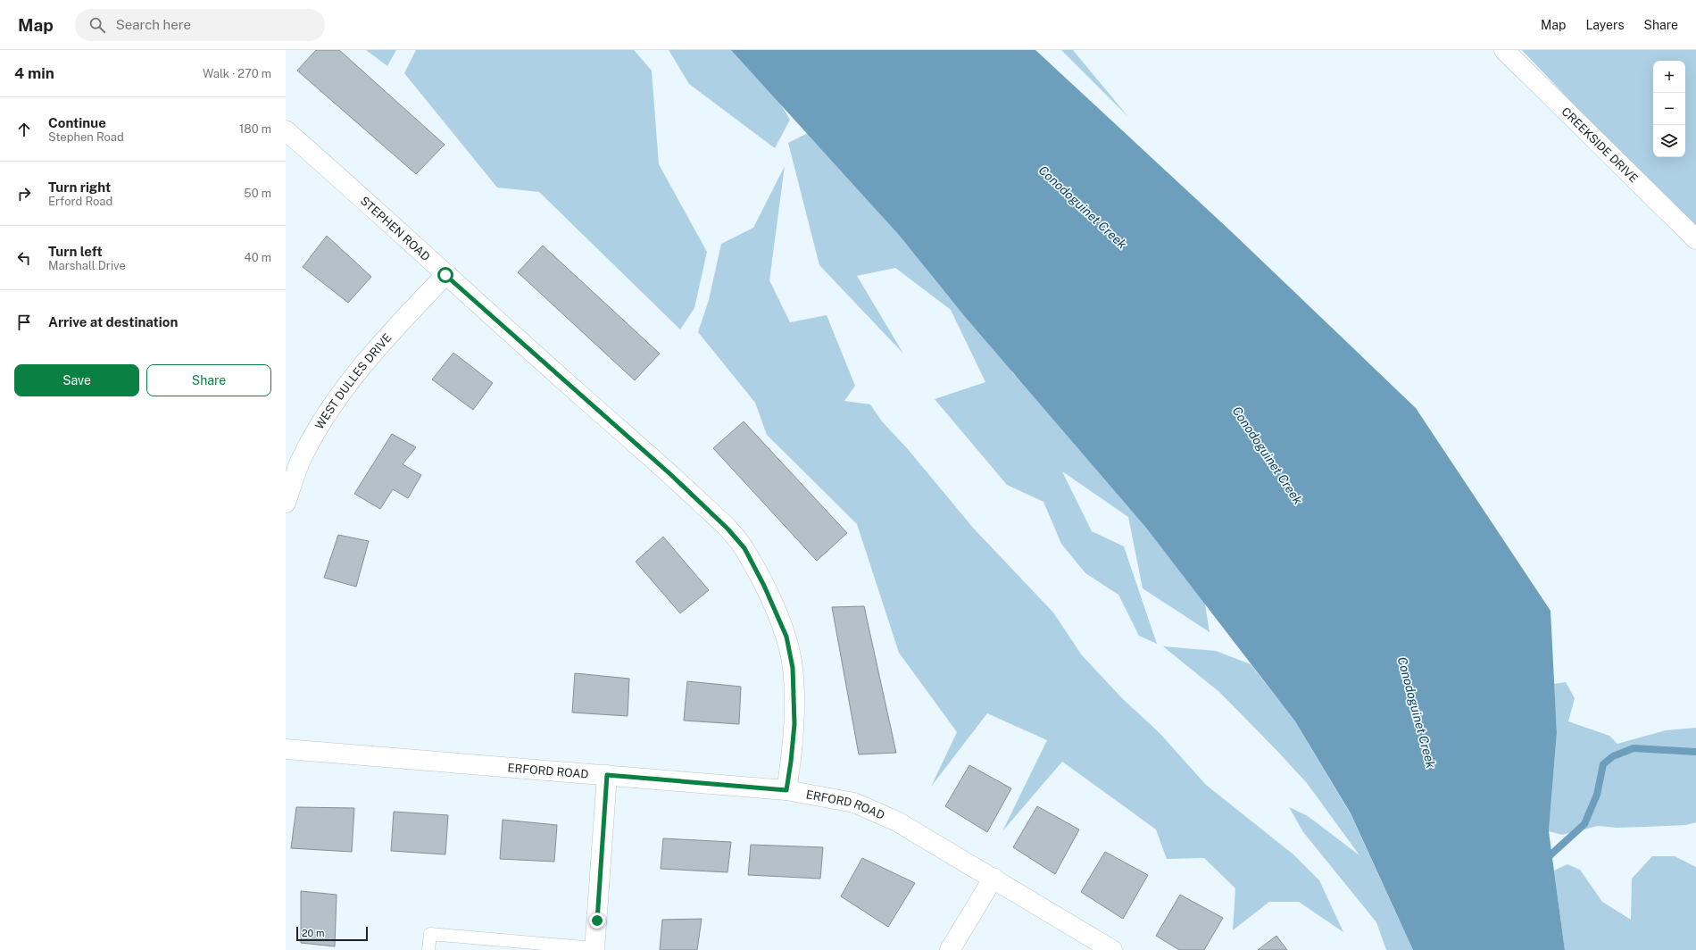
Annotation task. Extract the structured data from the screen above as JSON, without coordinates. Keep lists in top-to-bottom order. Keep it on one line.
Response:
{"streets":{"street":["CREEKSIDE DRIVE","STEPHEN ROAD","WEST DULLES DRIVE","ERFORD ROAD"]},"crossings":[["STEPHEN ROAD","WEST DULLES DRIVE"],["STEPHEN ROAD","ERFORD ROAD"]],"water":["Conodoguinet Creek"],"scale_bar":"20 m","page":{"header":"Map","search":"Search here","nav":["Map","Layers","Share"],"heading":["4 min","Walk · 270 m"],"map_buttons":["+","−"],"list":[["Continue","Stephen Road","180 m"],["Turn right","Erford Road","50 m"],["Turn left","Marshall Drive","40 m"],"Arrive at destination"],"buttons":["Save","Share"],"scale":"20 m"}}
